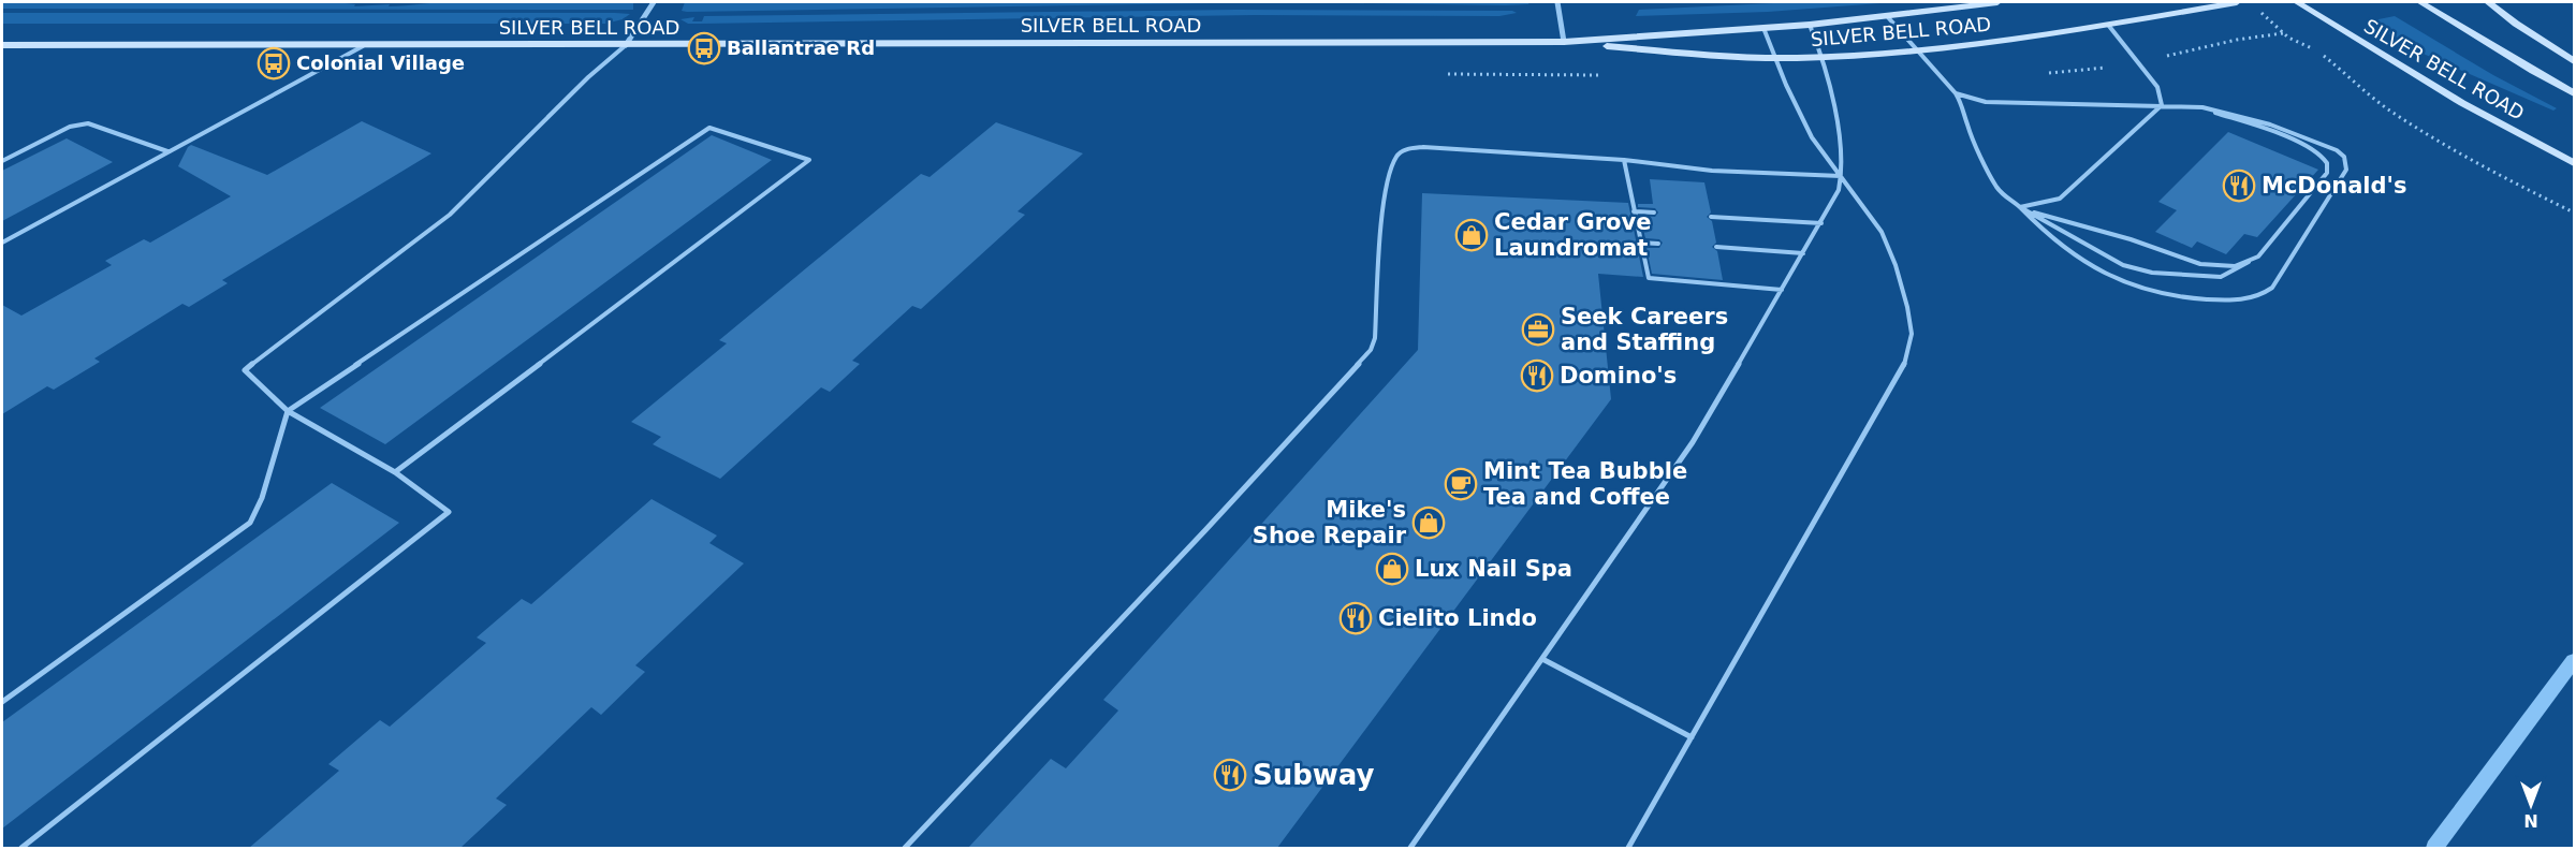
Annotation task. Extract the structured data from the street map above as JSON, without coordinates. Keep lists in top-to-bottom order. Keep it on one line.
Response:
{"streets":{"street":["SILVER BELL ROAD"]},"places":{"bus stop":["Ballantrae Rd","Colonial Village"],"restaurant":["McDonald's","Domino's","Cielito Lindo","Subway"],"shop":["Cedar Grove Laundromat","Mike's Shoe Repair","Lux Nail Spa"],"office":["Seek Careers and Staffing"],"cafe":["Mint Tea Bubble Tea and Coffee"]},"north":"bottom"}
